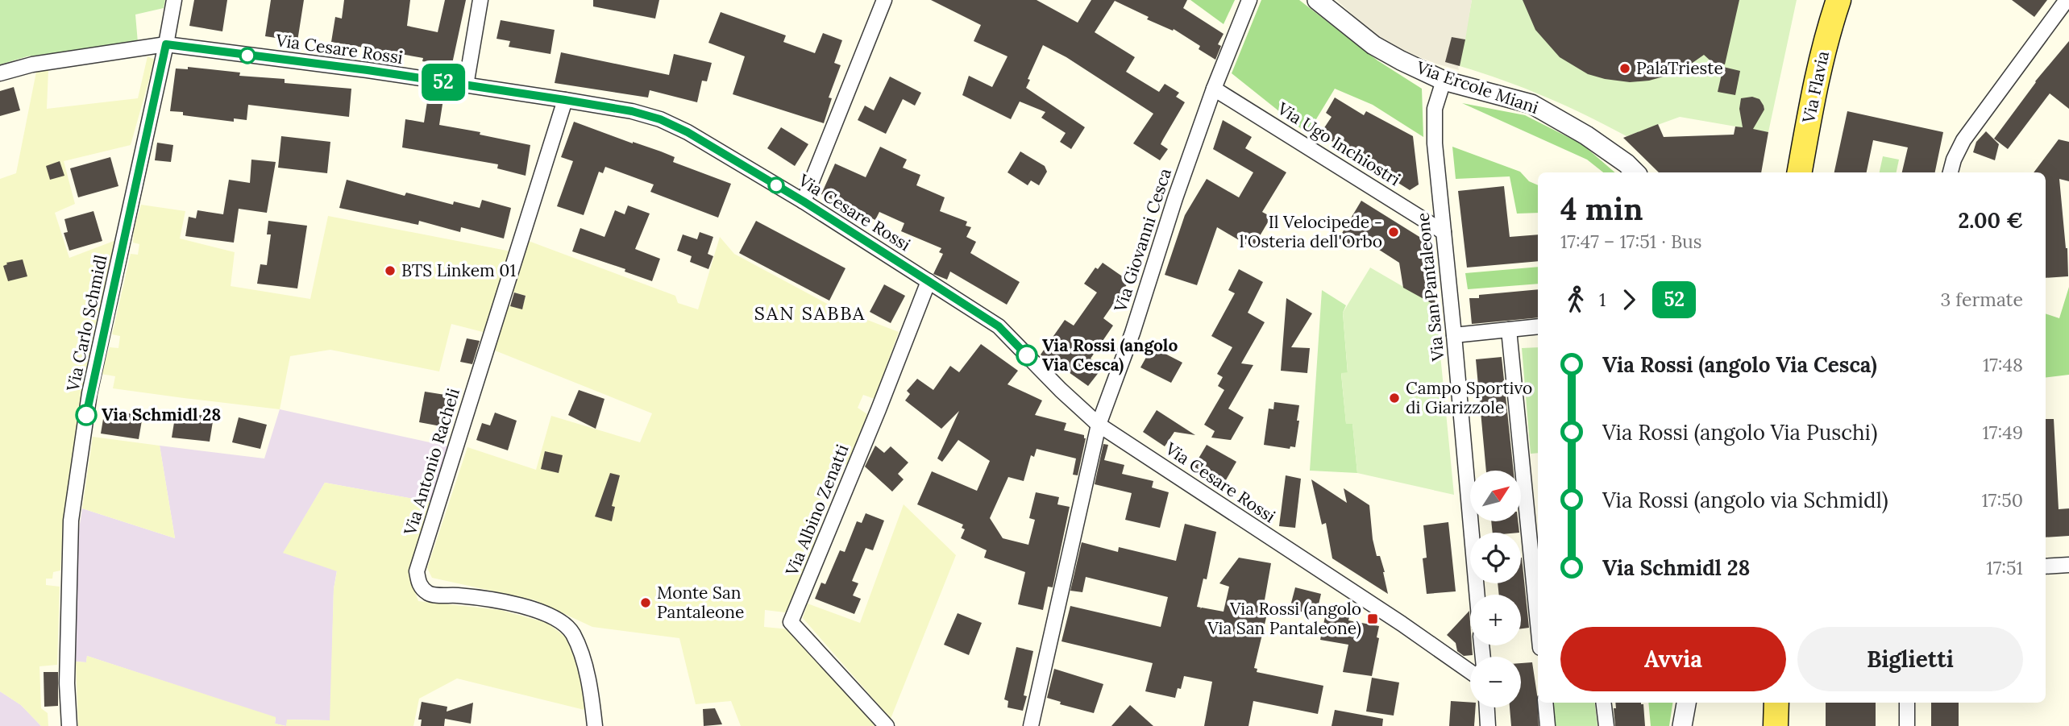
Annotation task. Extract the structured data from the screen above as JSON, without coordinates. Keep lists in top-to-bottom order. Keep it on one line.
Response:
{"streets":{"main road":["Via Flavia"],"street":["Via Cesare Rossi","Via Ercole Miani","Via Ugo Inchiostri","Via Giovanni Cesca","Via San Pantaleone","Via Carlo Schmidl","Via Antonio Racheli","Via Albino Zenatti"]},"crossings":[["Via Cesare Rossi","Via Giovanni Cesca"],["Via Cesare Rossi","Via Carlo Schmidl"],["Via Cesare Rossi","Via Antonio Racheli"],["Via Cesare Rossi","Via Albino Zenatti"],["Via Ercole Miani","Via San Pantaleone"],["Via Ugo Inchiostri","Via Giovanni Cesca"],["Via Ugo Inchiostri","Via San Pantaleone"]],"districts":["SAN SABBA"],"places":{"other":["PalaTrieste","Il Velocipede - l'Osteria dell'Orbo","BTS Linkem 01","Via Rossi (angolo Via Cesca)","Campo Sportivo di Giarizzole","Via Schmidl 28","Monte San Pantaleone"],"transit":["Via Rossi (angolo Via San Pantaleone)"]},"lines":["bus line 52"],"north":"top right","page":{"on_map":"52","heading":["4 min","17:47 – 17:51 · Bus","2.00 €"],"legs":["1","52","3 fermate"],"list":[{"name":"Via Rossi (angolo Via Cesca)","value":"17:48"},{"name":"Via Rossi (angolo Via Puschi)","value":"17:49"},{"name":"Via Rossi (angolo via Schmidl)","value":"17:50"},{"name":"Via Schmidl 28","value":"17:51"}],"map_buttons":["+","−"],"buttons":["Avvia","Biglietti"]}}
